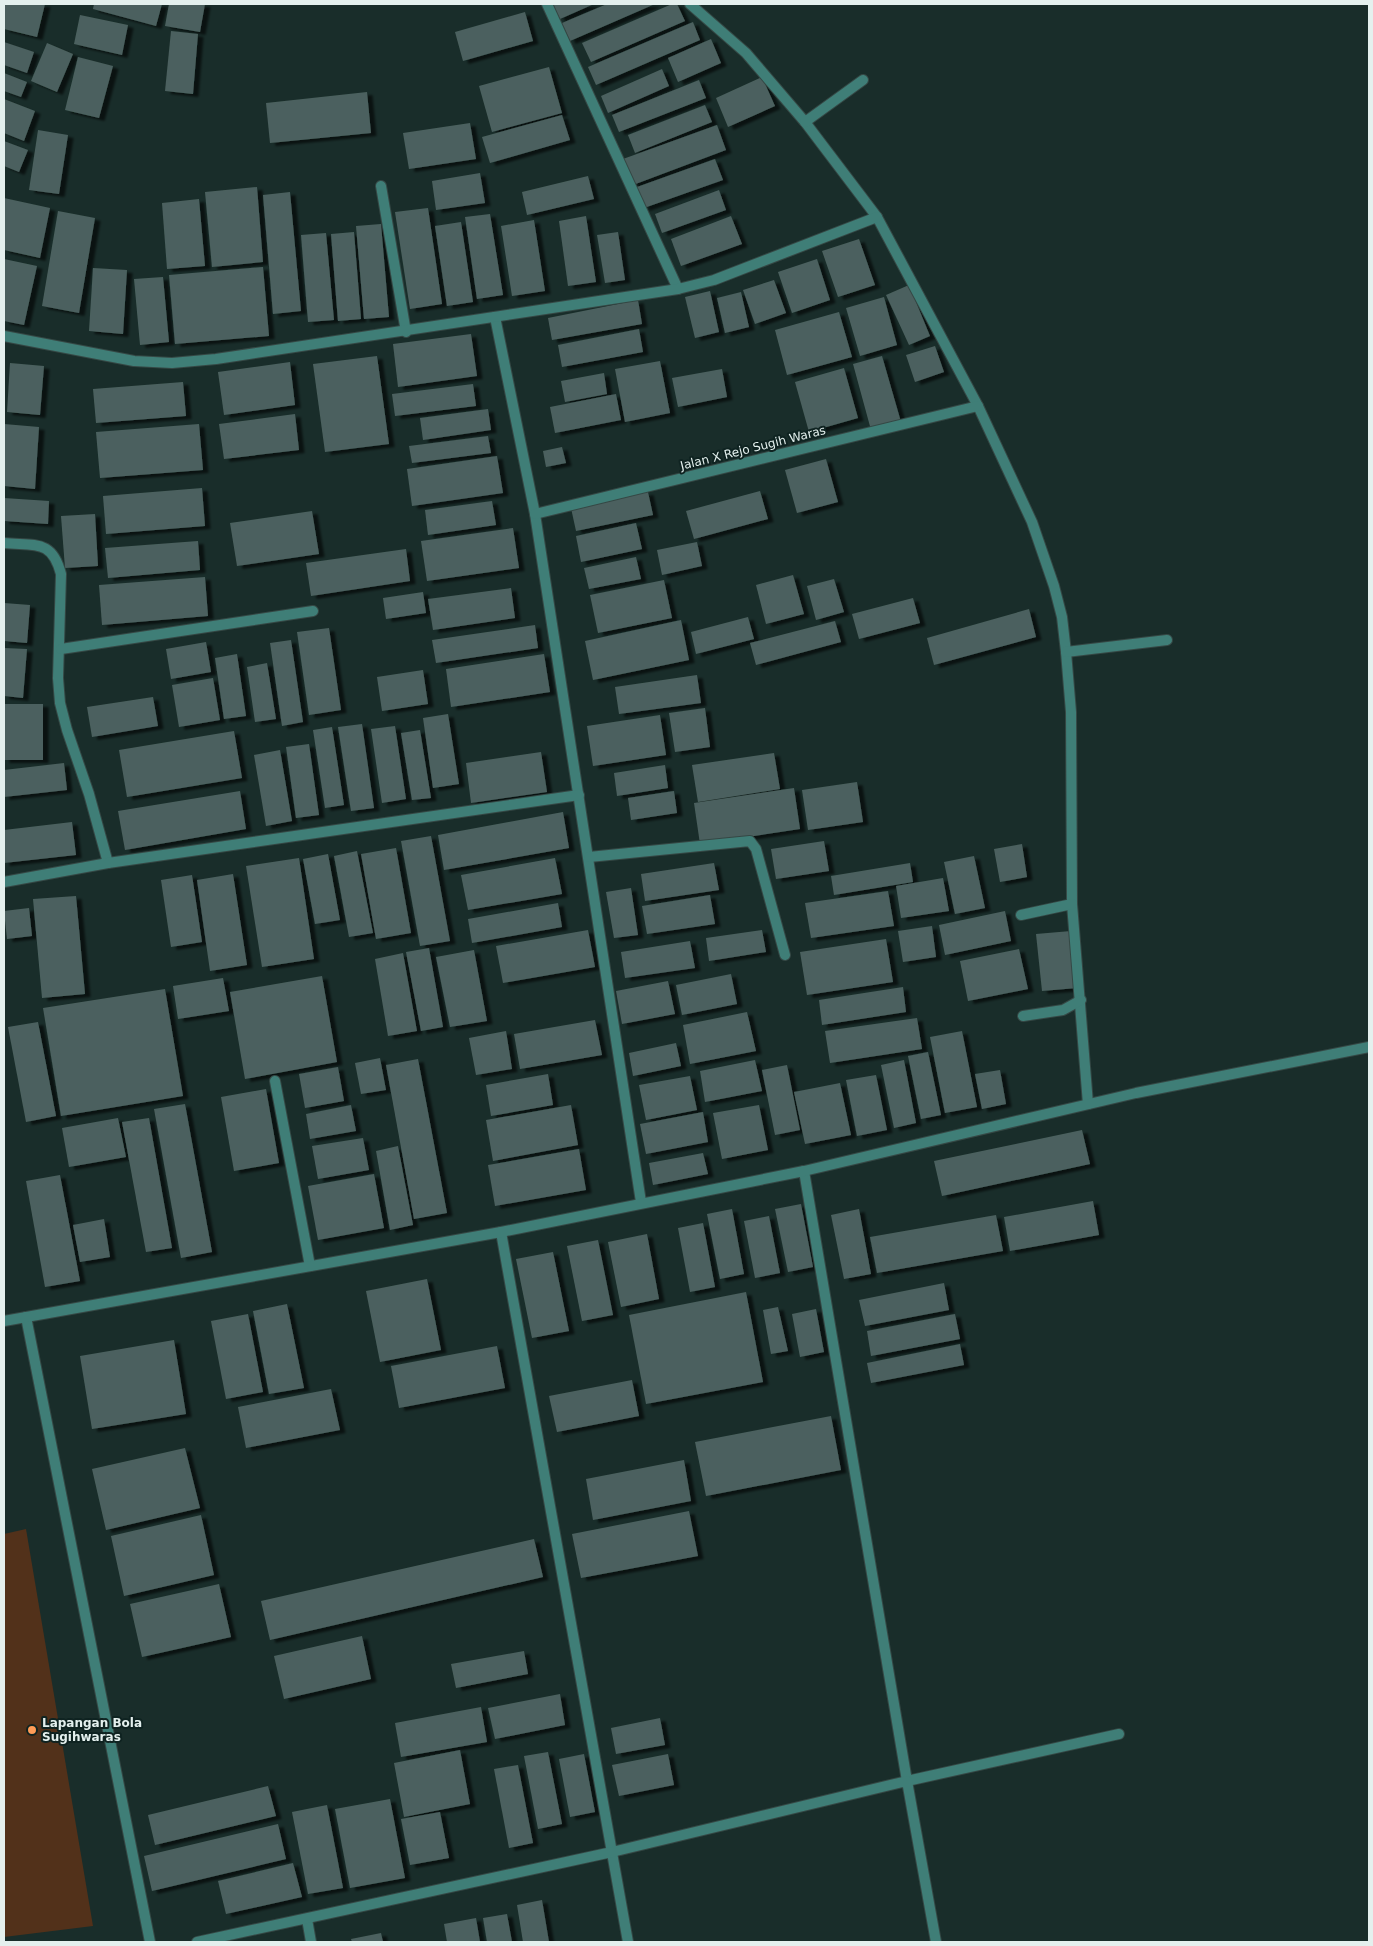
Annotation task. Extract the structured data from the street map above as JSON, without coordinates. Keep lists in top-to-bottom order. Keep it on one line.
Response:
{"streets":{"street":["Jalan X Rejo Sugih Waras"]},"places":["Lapangan Bola Sugihwaras"]}
